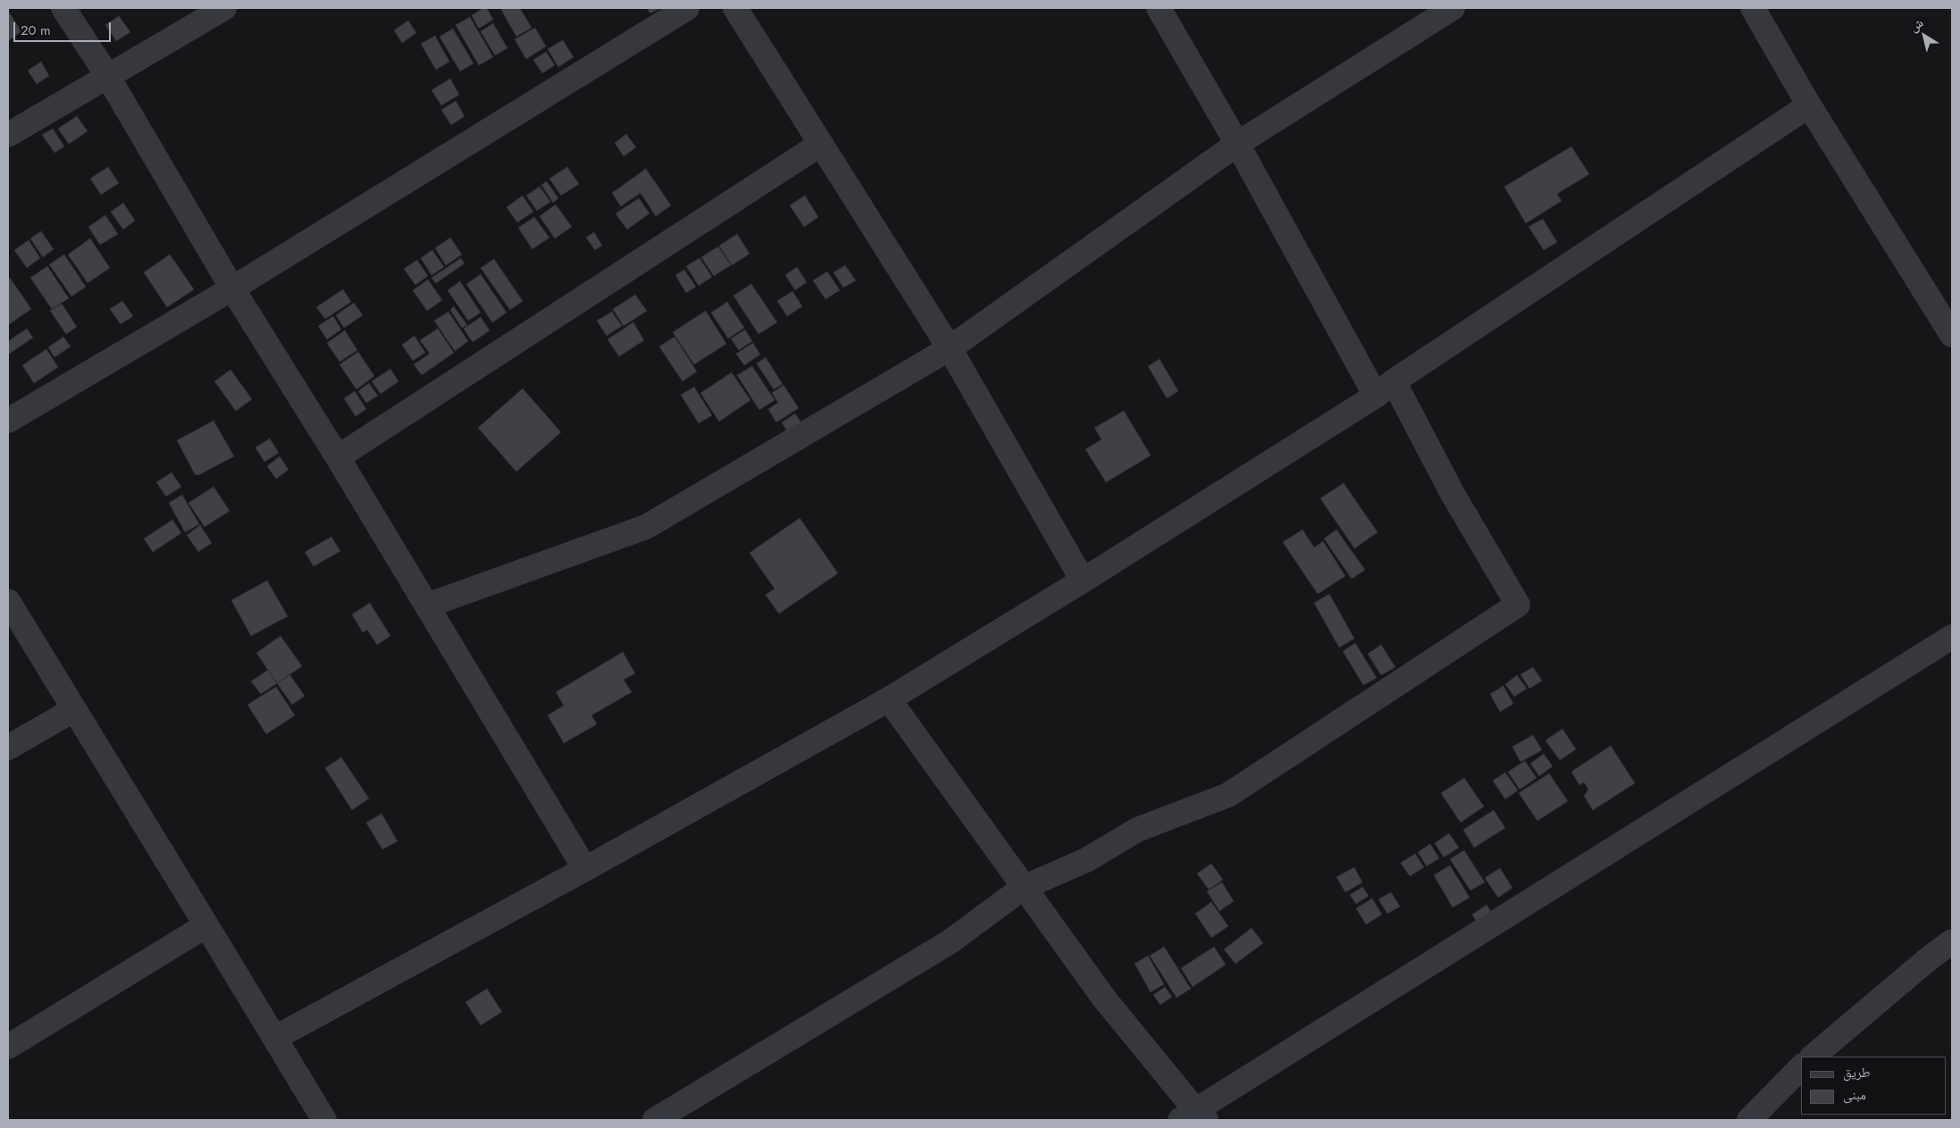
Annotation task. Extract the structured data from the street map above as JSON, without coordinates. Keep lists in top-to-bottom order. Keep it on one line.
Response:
{"legend":["طريق","مبنى"],"scale_bar":"20 m","north":"top left"}
